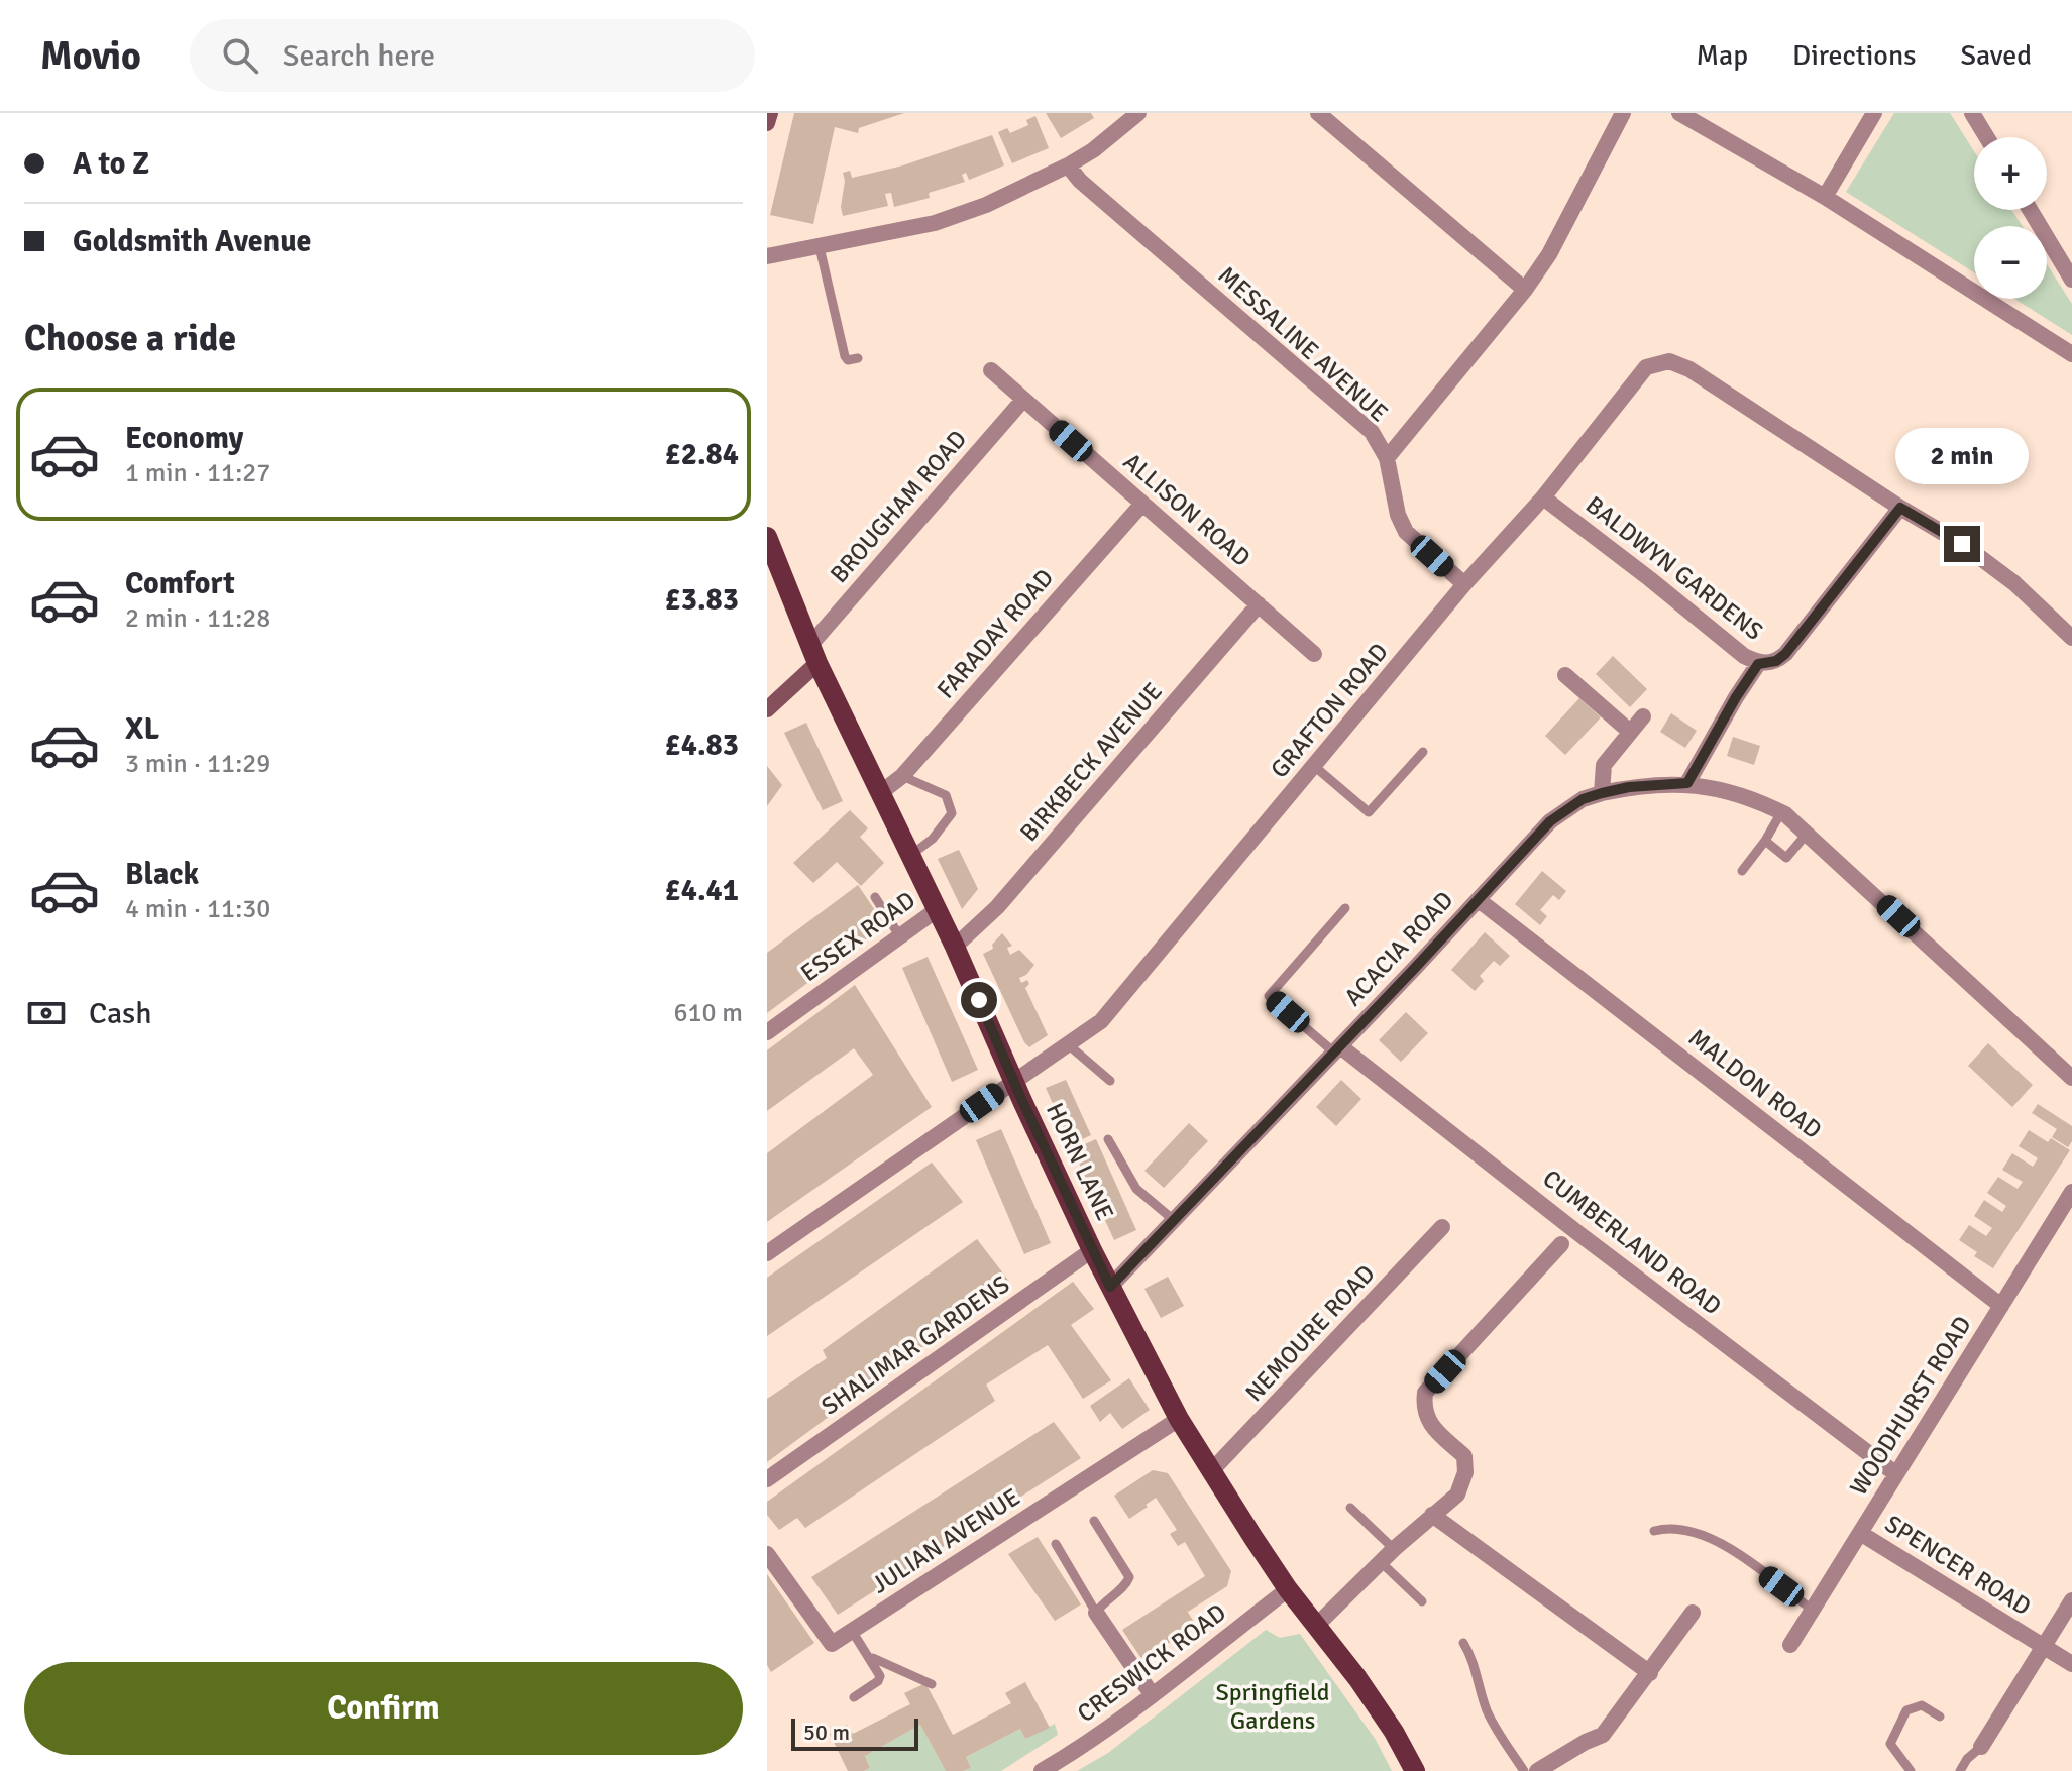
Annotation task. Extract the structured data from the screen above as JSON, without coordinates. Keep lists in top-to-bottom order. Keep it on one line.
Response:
{"streets":{"main road":["HORN LANE"],"street":["MESSALINE AVENUE","BROUGHAM ROAD","ALLISON ROAD","BALDWYN GARDENS","FARADAY ROAD","GRAFTON ROAD","BIRKBECK AVENUE","ESSEX ROAD","ACACIA ROAD","MALDON ROAD","CUMBERLAND ROAD","NEMOURE ROAD","SHALIMAR GARDENS","WOODHURST ROAD","JULIAN AVENUE","SPENCER ROAD","CRESWICK ROAD"]},"crossings":[["MESSALINE AVENUE","GRAFTON ROAD"],["BROUGHAM ROAD","ALLISON ROAD"],["BROUGHAM ROAD","HORN LANE"],["ALLISON ROAD","FARADAY ROAD"],["ALLISON ROAD","BIRKBECK AVENUE"],["BALDWYN GARDENS","GRAFTON ROAD"],["FARADAY ROAD","HORN LANE"],["GRAFTON ROAD","HORN LANE"],["BIRKBECK AVENUE","HORN LANE"],["ESSEX ROAD","HORN LANE"],["ACACIA ROAD","MALDON ROAD"],["ACACIA ROAD","HORN LANE"],["ACACIA ROAD","CUMBERLAND ROAD"],["MALDON ROAD","WOODHURST ROAD"],["HORN LANE","NEMOURE ROAD"],["HORN LANE","SHALIMAR GARDENS"],["HORN LANE","JULIAN AVENUE"],["HORN LANE","CRESWICK ROAD"],["CUMBERLAND ROAD","WOODHURST ROAD"],["WOODHURST ROAD","SPENCER ROAD"]],"parks":["Springfield Gardens"],"scale_bar":"50 m","page":{"header":"Movio","search":"Search here","nav":["Map","Directions","Saved"],"banner":["A to Z","Goldsmith Avenue"],"map_buttons":["+","−"],"heading":"Choose a ride","list":[{"name":"Economy","note":"1 min · 11:27","value":"£2.84"},{"name":"Comfort","note":"2 min · 11:28","value":"£3.83"},{"name":"XL","note":"3 min · 11:29","value":"£4.83"},{"name":"Black","note":"4 min · 11:30","value":"£4.41"}],"bubble":"2 min","pay":["Cash","610 m"],"buttons":"Confirm","scale":"50 m"}}
